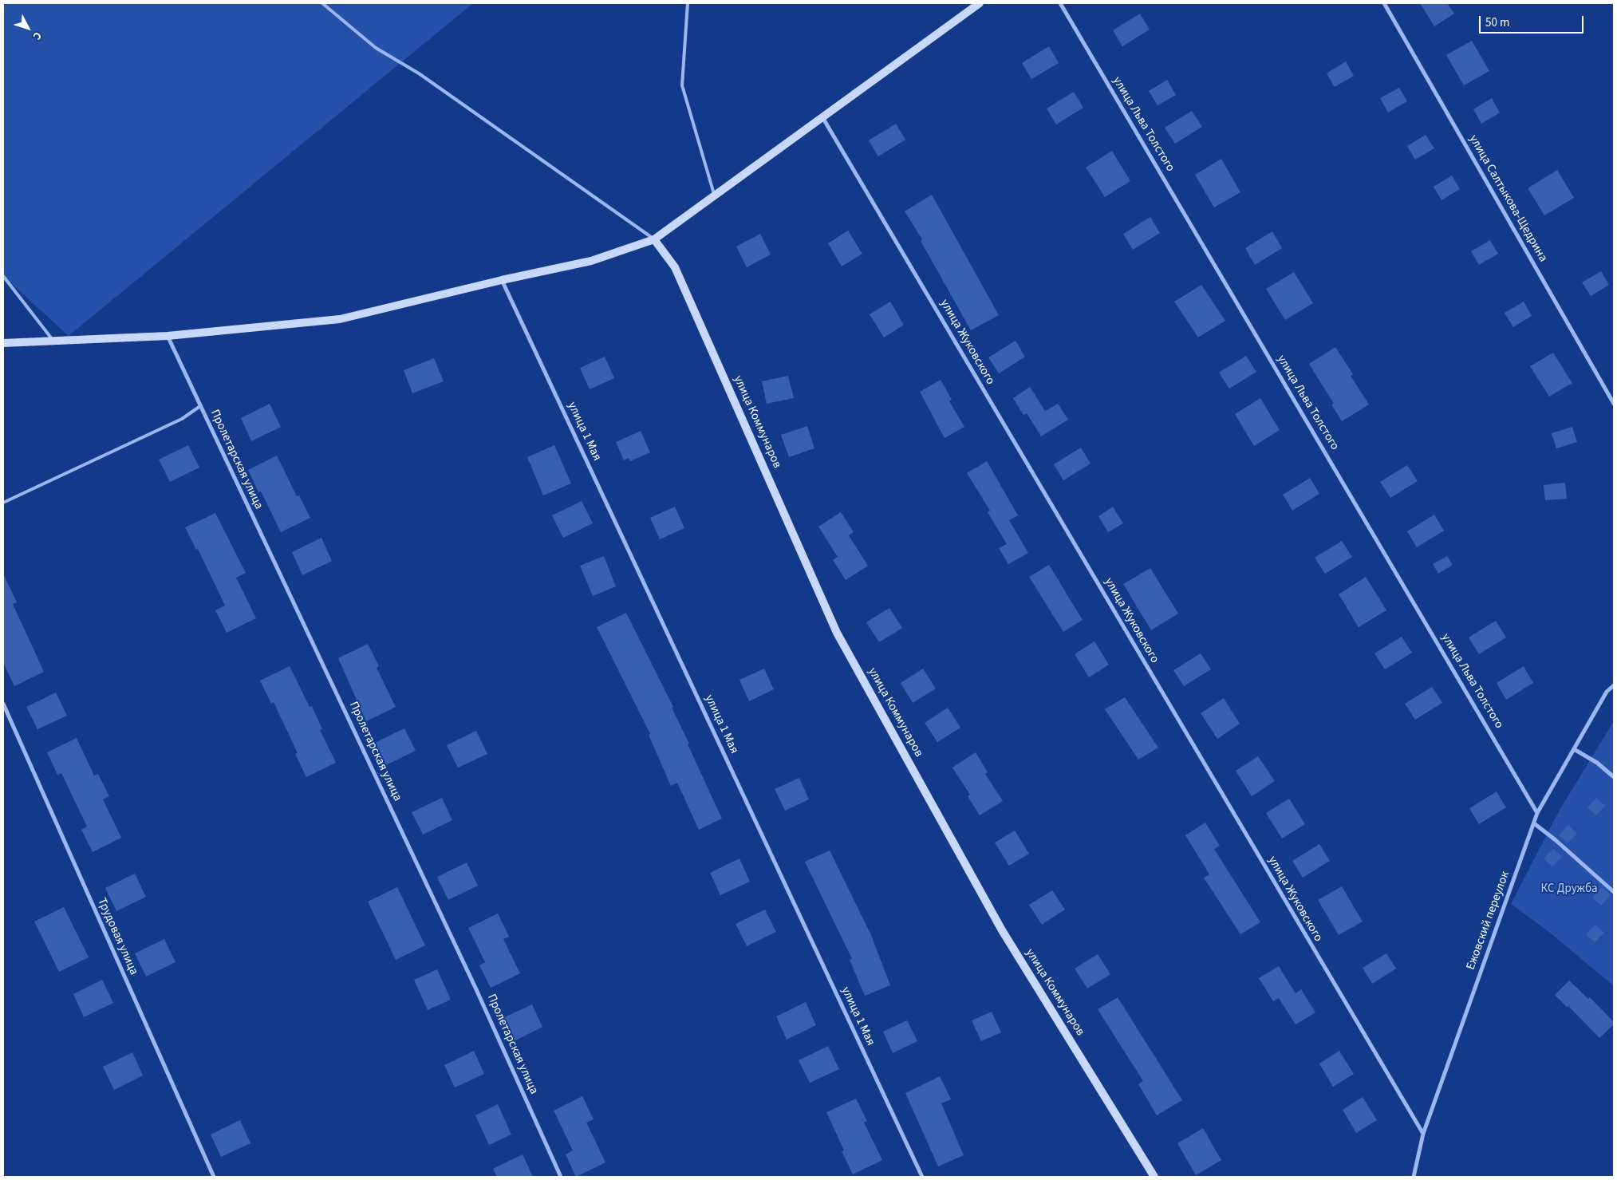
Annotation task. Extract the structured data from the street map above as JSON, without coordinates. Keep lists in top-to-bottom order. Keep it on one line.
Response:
{"streets":{"main road":["улица Коммунаров"],"street":["улица Льва Толстого","улица Салтыкова-Щедрина","улица Жуковского","улица 1 Мая","Пролетарская улица","Ежовский переулок","Трудовая улица"]},"crossings":[["улица Льва Толстого","Ежовский переулок"],["улица Жуковского","Ежовский переулок"]],"parks":["КС Дружба"],"scale_bar":"50 m","north":"bottom right"}
